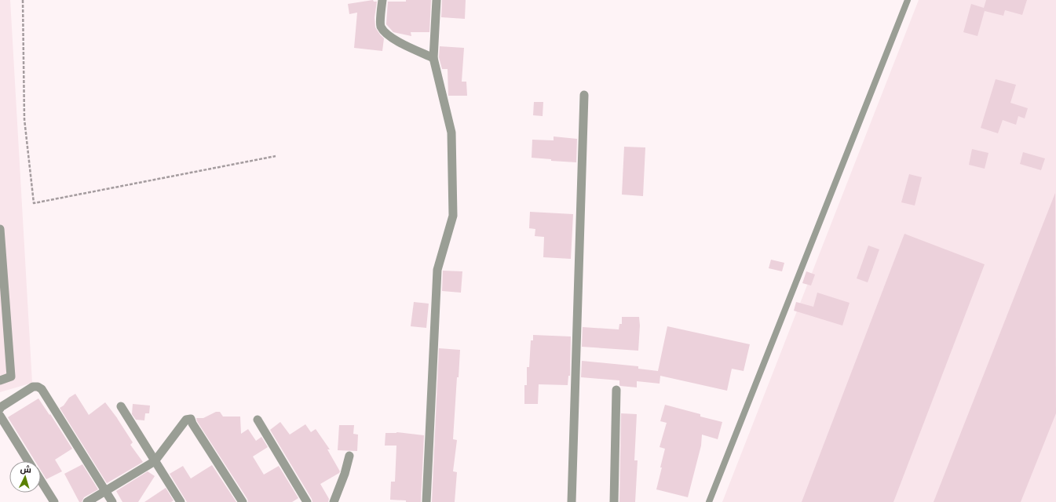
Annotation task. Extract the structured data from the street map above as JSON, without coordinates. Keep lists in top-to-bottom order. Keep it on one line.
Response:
{"north":"top"}
